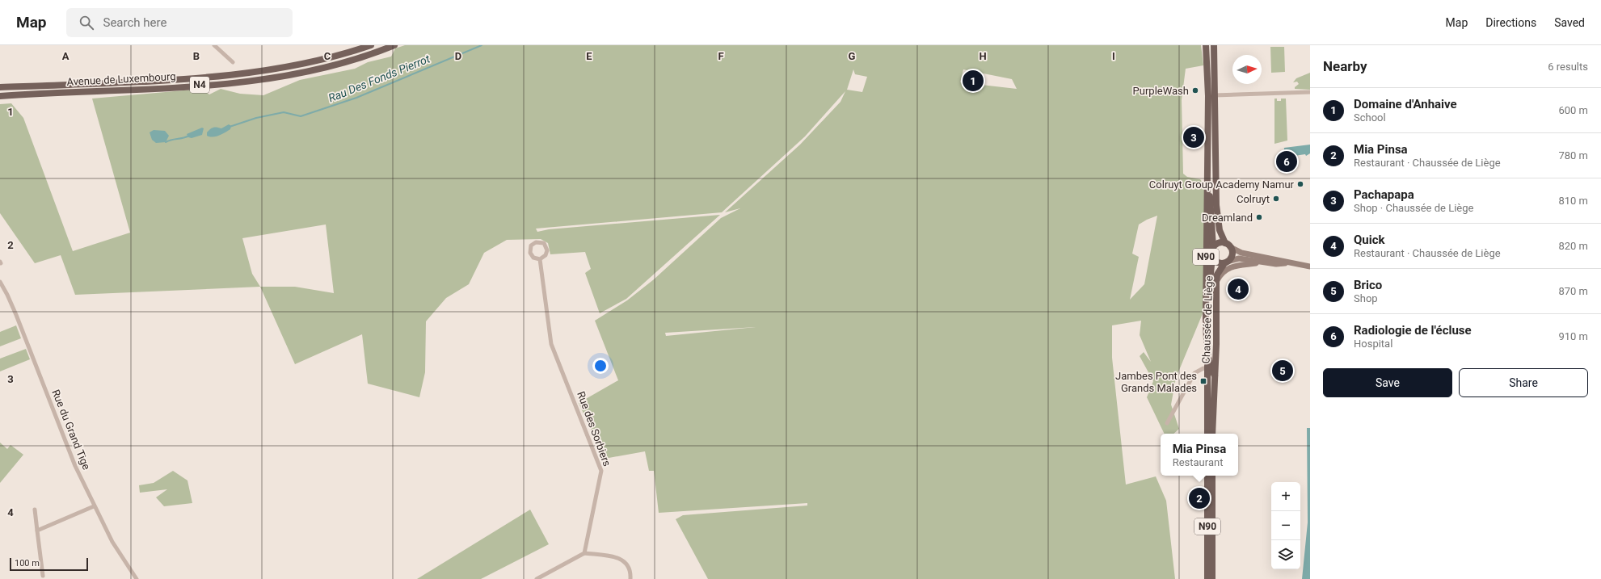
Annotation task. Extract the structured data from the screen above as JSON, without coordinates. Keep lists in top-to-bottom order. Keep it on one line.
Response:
{"streets":{"main road":["Avenue de Luxembourg","N4","N90","Chaussée de Liège"],"street":["Rue des Sorbiers","Rue du Grand Tige"]},"crossings":[["N90","Chaussée de Liège"]],"water":["Rau Des Fonds Pierrot"],"places":{"other":["PurpleWash","Colruyt Group Academy Namur","Colruyt","Dreamland"],"transit":["Jambes Pont des Grands Malades"]},"scale_bar":"100 m","north":"right","page":{"header":"Map","search":"Search here","nav":["Map","Directions","Saved"],"heading":["Nearby","6 results"],"pins":["1","3","6","4","5","2"],"list":[{"mark":"1","name":"Domaine d'Anhaive","note":"School","value":"600 m"},{"mark":"2","name":"Mia Pinsa","note":"Restaurant · Chaussée de Liège","value":"780 m"},{"mark":"3","name":"Pachapapa","note":"Shop · Chaussée de Liège","value":"810 m"},{"mark":"4","name":"Quick","note":"Restaurant · Chaussée de Liège","value":"820 m"},{"mark":"5","name":"Brico","note":"Shop","value":"870 m"},{"mark":"6","name":"Radiologie de l'écluse","note":"Hospital","value":"910 m"}],"buttons":["Save","Share"],"popup":["Mia Pinsa","Restaurant"],"map_buttons":["+","−"],"scale":"100 m"},"grid":{"columns":["A","B","C","D","E","F","G","H","I"],"rows":["1","2","3","4"]}}
